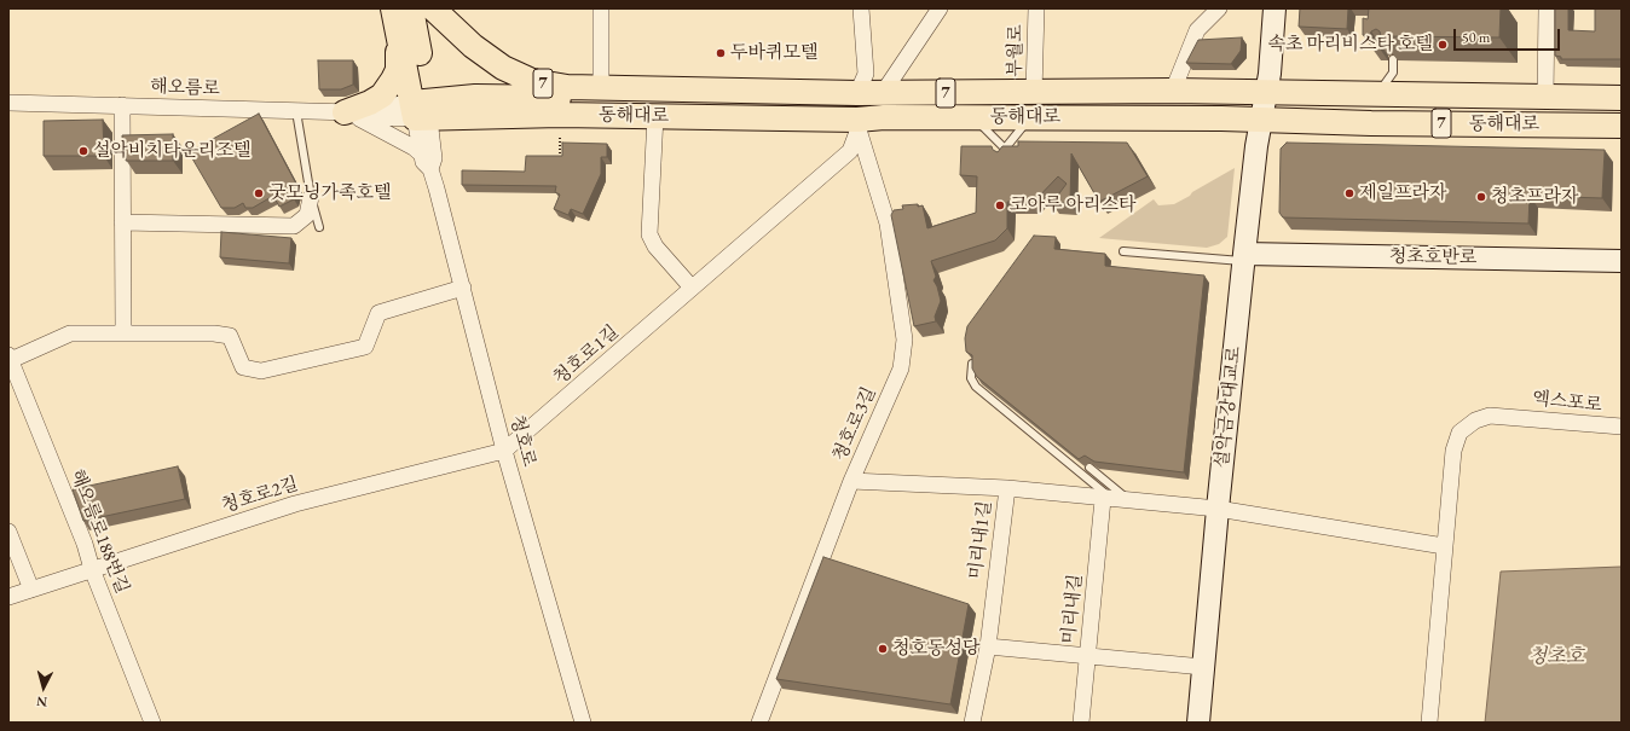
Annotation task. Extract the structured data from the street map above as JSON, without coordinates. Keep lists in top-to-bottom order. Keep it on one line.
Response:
{"streets":{"main road":["7","동해대로"],"street":["부월로","해오름로","청초호반로","청호로1길","엑스포로","설악금강대교로","청호로3길","청호로","청호로2길","해오름로188번길","미리내1길","미리내길"]},"crossings":[["부월로","동해대로"],["해오름로","동해대로"],["해오름로","청호로"],["동해대로","청호로1길"],["동해대로","설악금강대교로"],["동해대로","청호로3길"],["동해대로","청호로"],["청초호반로","설악금강대교로"],["청호로1길","청호로3길"],["청호로1길","청호로"],["청호로1길","청호로2길"],["청호로3길","미리내1길"],["청호로","청호로2길"],["청호로2길","해오름로188번길"]],"water":["청초호"],"places":["속초 마리비스타 호텔","두바퀴모텔","설악비치타운리조텔","굿모닝가족호텔","제일프라자","청초프라자","코아루 아리스타","청호동성당"],"scale_bar":"50 m","north":"bottom"}
